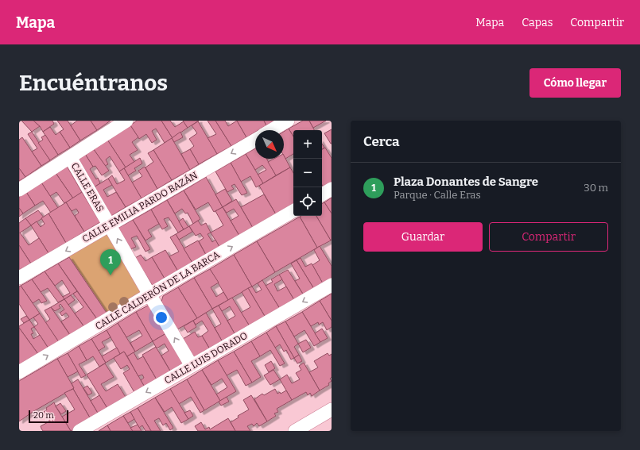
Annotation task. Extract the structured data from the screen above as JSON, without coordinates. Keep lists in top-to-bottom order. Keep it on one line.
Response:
{"streets":{"street":["CALLE ERAS","CALLE EMILIA PARDO BAZÁN","CALLE CALDERÓN DE LA BARCA","CALLE LUIS DORADO"]},"crossings":[["CALLE ERAS","CALLE EMILIA PARDO BAZÁN"],["CALLE ERAS","CALLE CALDERÓN DE LA BARCA"],["CALLE ERAS","CALLE LUIS DORADO"]],"one_way":["CALLE ERAS","CALLE CALDERÓN DE LA BARCA","CALLE LUIS DORADO"],"scale_bar":"20 m","north":"bottom right","page":{"header":"Mapa","nav":["Mapa","Capas","Compartir"],"buttons":["Cómo llegar",["Guardar","Compartir"]],"title":"Encuéntranos","heading":"Cerca","map_buttons":["+","−"],"list":[{"mark":"1","name":"Plaza Donantes de Sangre","note":"Parque · Calle Eras","value":"30 m"}],"pins":"1","scale":"20 m"}}
